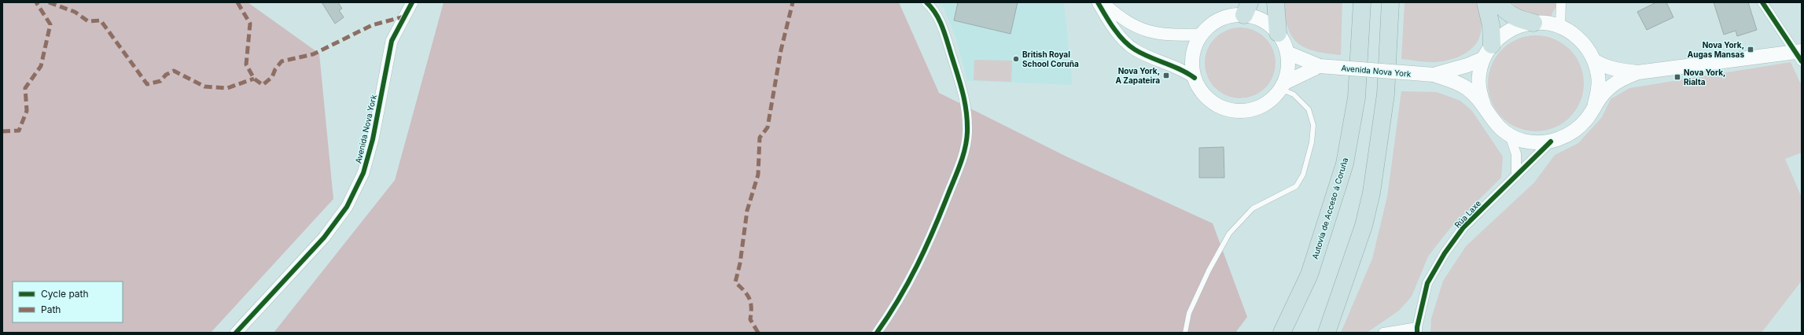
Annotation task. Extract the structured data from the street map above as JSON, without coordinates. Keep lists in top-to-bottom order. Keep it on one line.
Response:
{"streets":{"highway":["Autovía de Acceso á Coruña"],"main road":["Avenida Nova York"],"street":["Rúa Laxe"]},"places":{"transit":["Nova York, Augas Mansas","Nova York, A Zapateira","Nova York, Rialta"],"other":["British Royal School Coruña"]},"legend":["Cycle path","Path"]}
